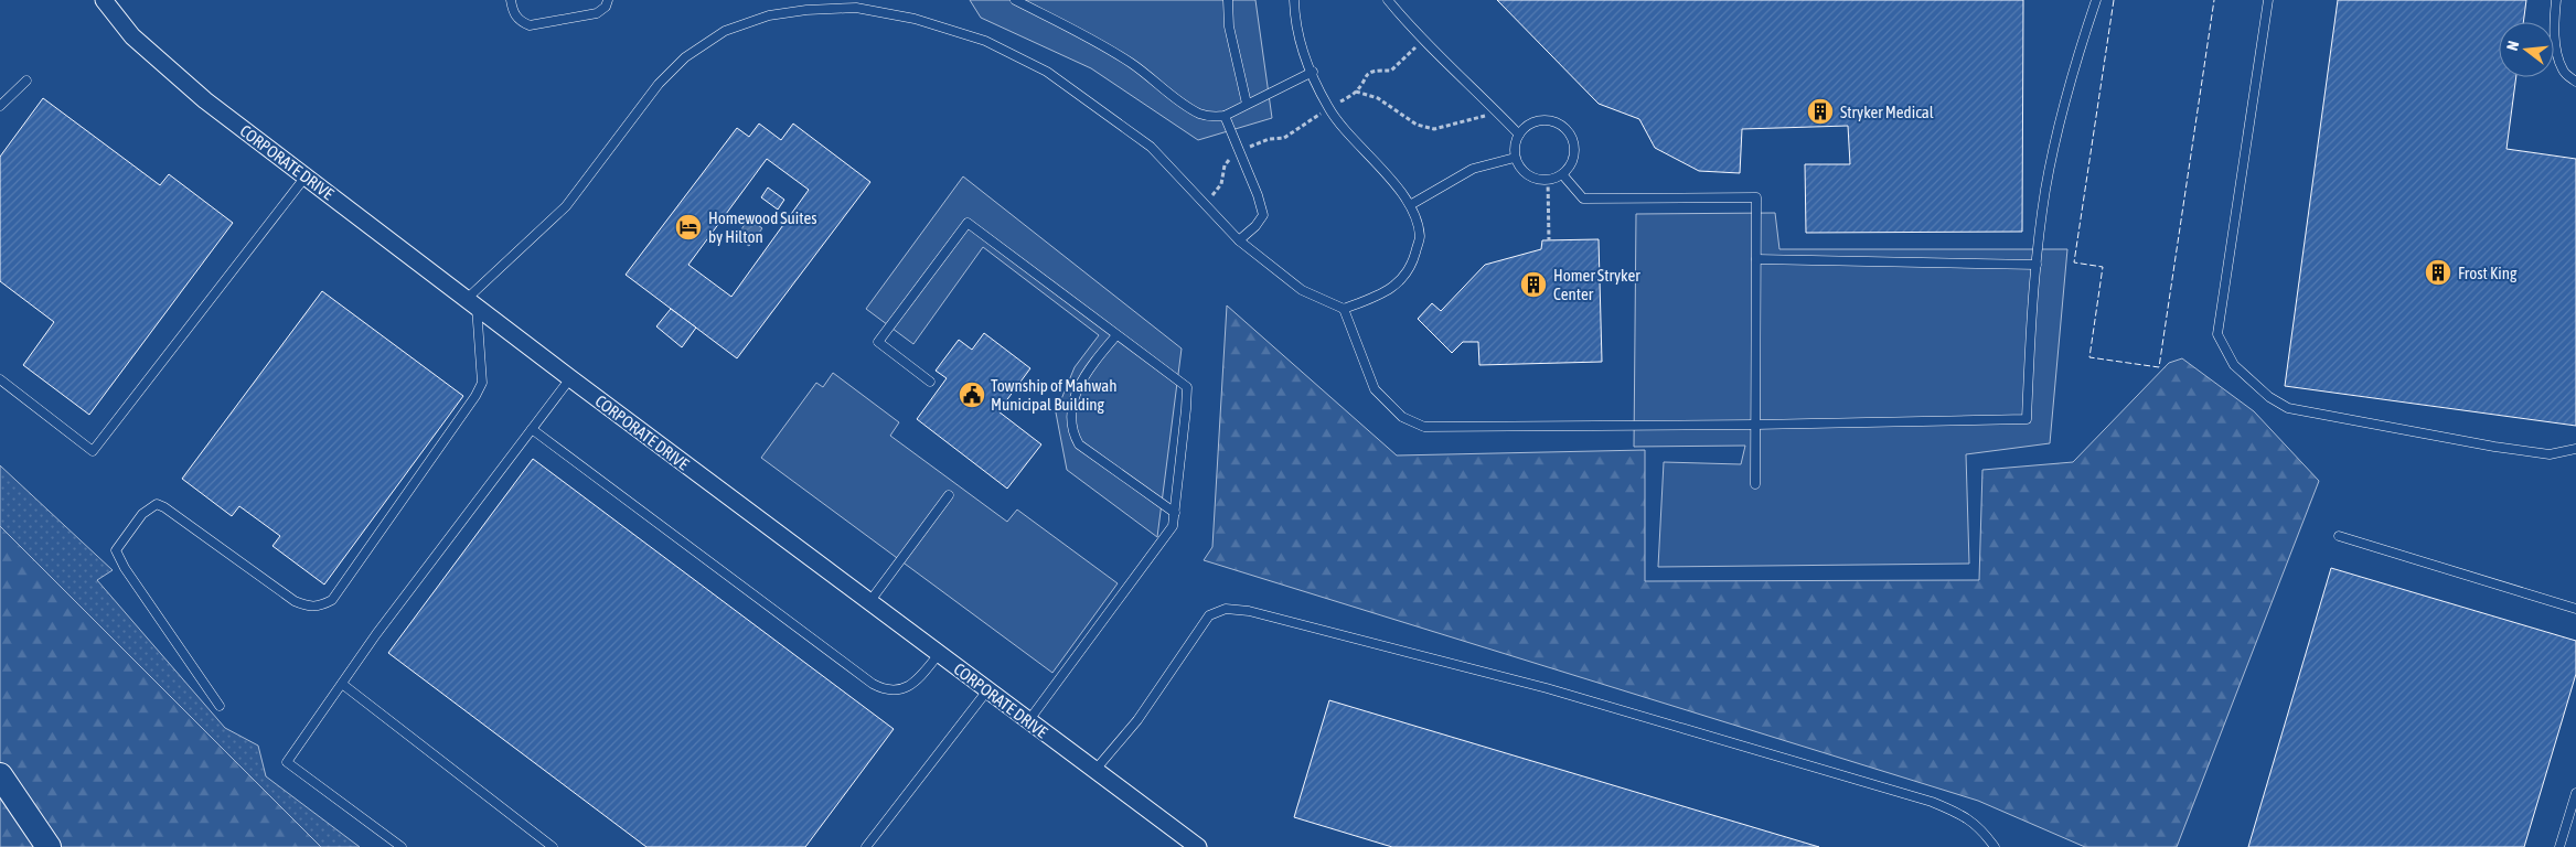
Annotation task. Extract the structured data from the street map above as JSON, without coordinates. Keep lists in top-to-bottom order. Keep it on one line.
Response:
{"streets":{"street":["CORPORATE DRIVE"]},"places":{"building":["Stryker Medical","Frost King","Homer Stryker Center"],"hotel":["Homewood Suites by Hilton"],"public building":["Township of Mahwah Municipal Building"]},"north":"left"}
